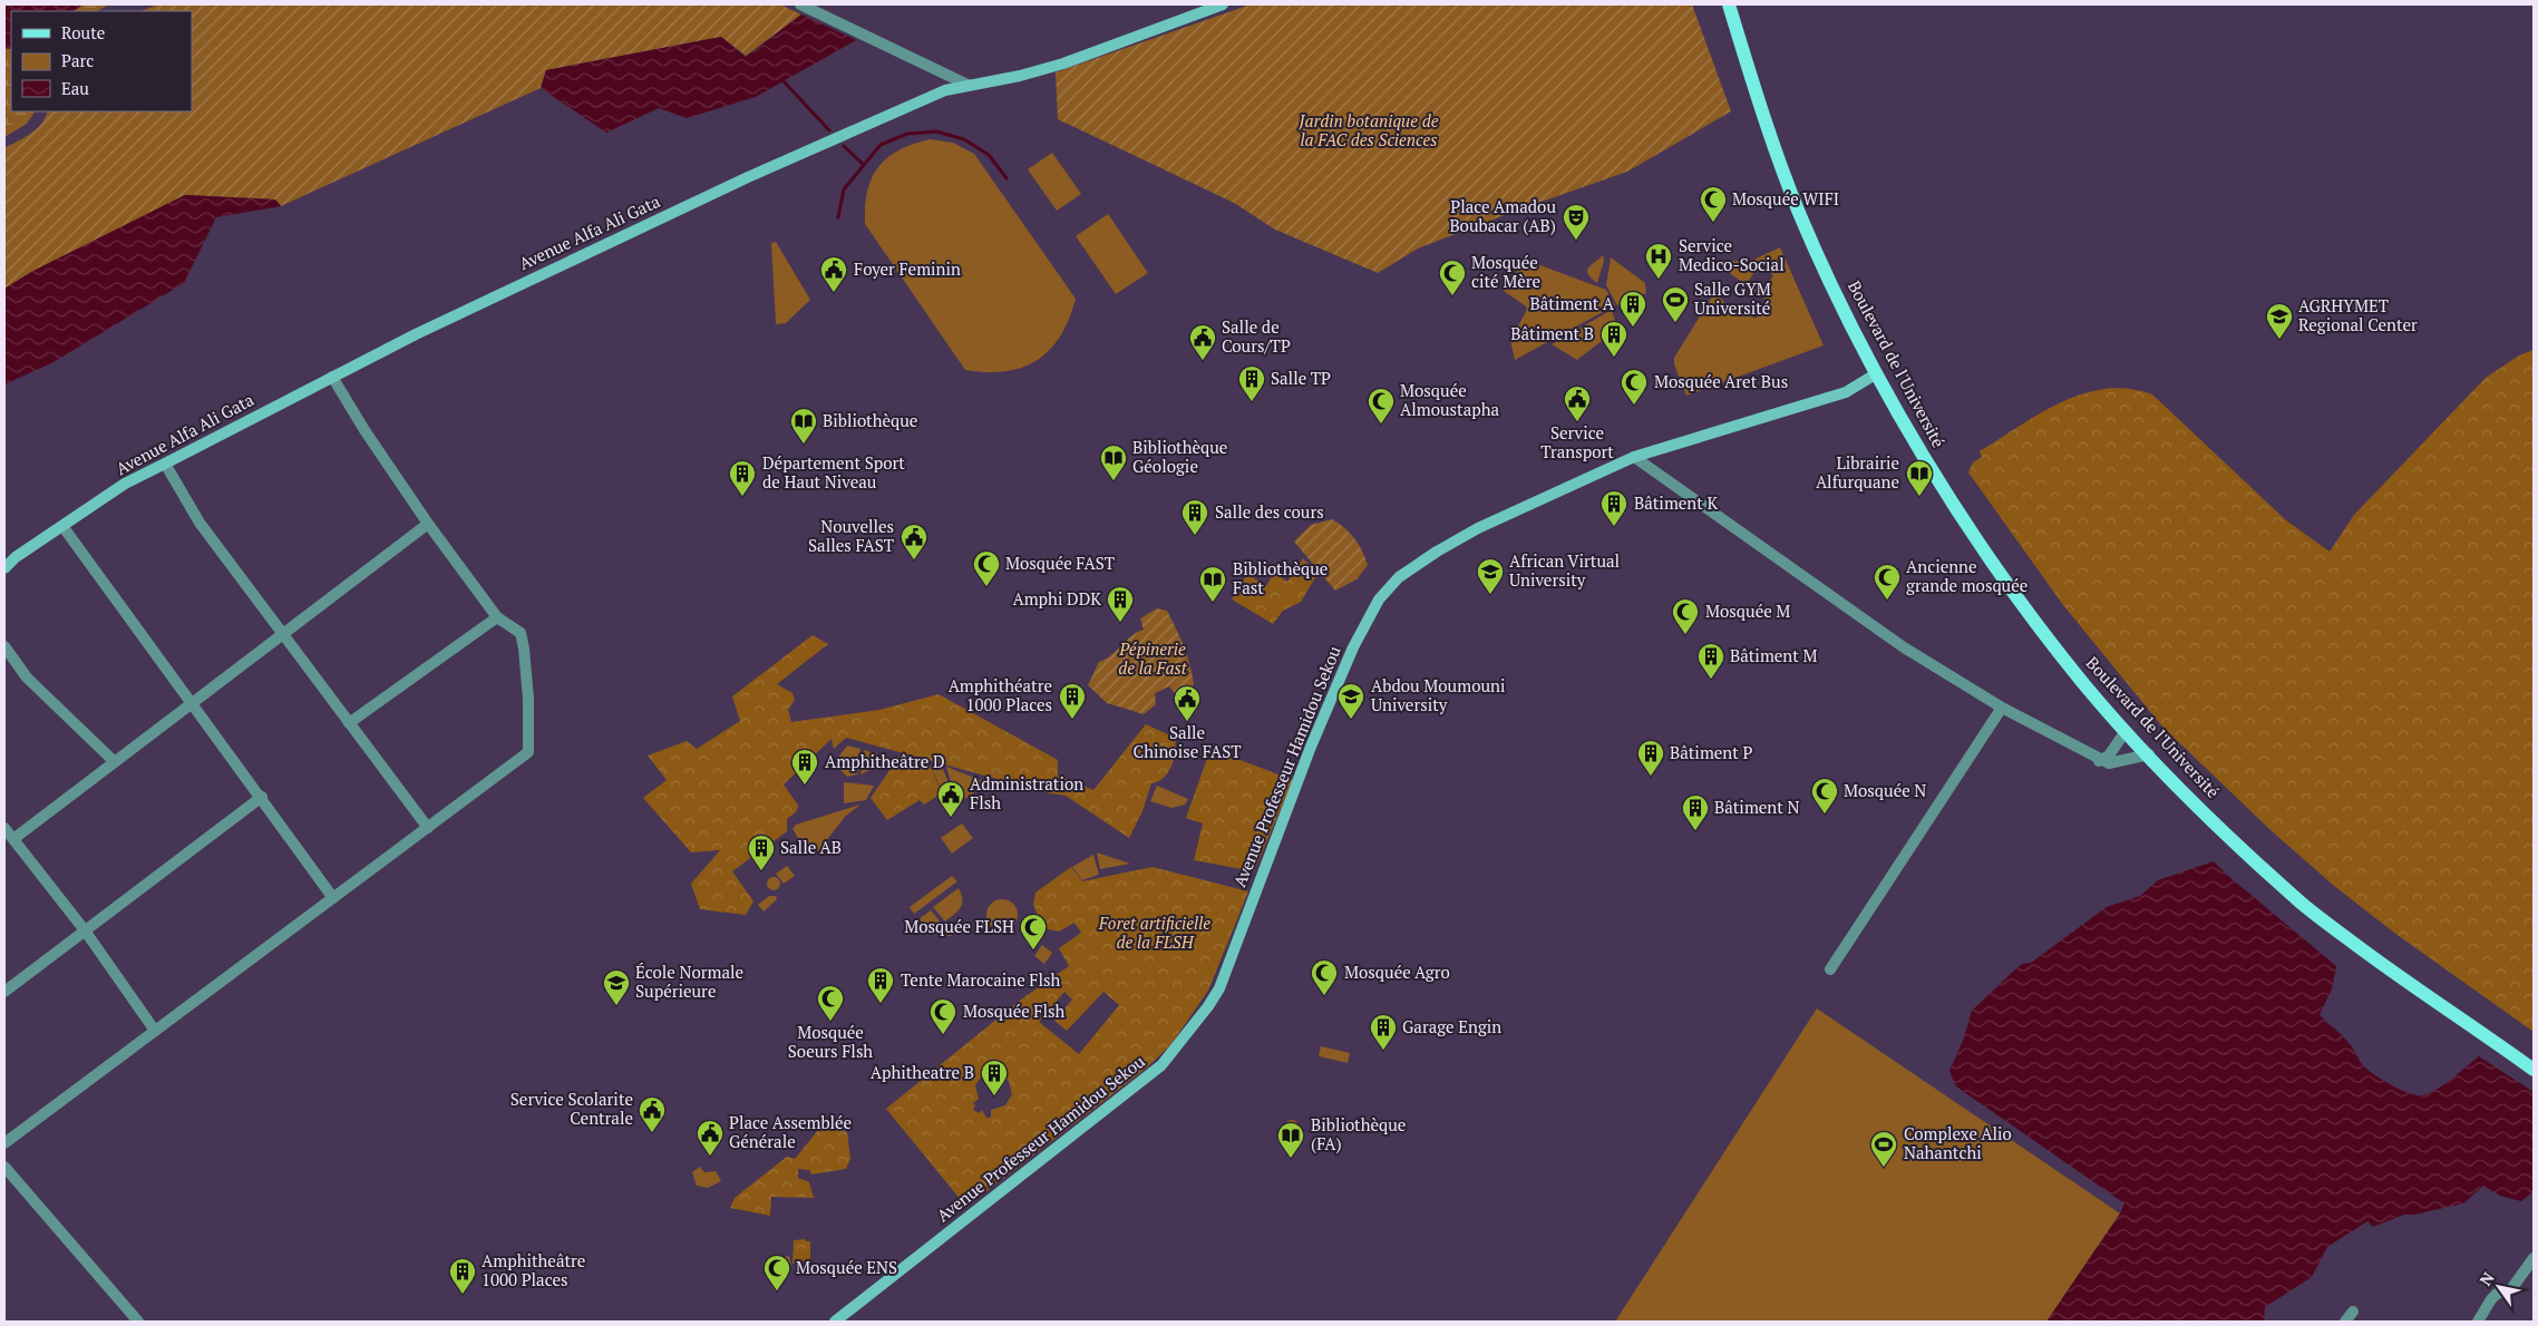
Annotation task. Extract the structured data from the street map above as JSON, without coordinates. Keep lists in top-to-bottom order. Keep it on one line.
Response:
{"streets":{"main road":["Boulevard de l'Université"],"street":["Avenue Alfa Ali Gata","Avenue Professeur Hamidou Sekou"]},"crossings":[["Boulevard de l'Université","Avenue Professeur Hamidou Sekou"]],"parks":["Jardin botanique de la FAC des Sciences","Pépinerie de la Fast","Foret artificielle de la FLSH"],"places":{"mosque":["Mosquée WIFI","Mosquée cité Mère","Mosquée Aret Bus","Mosquée Almoustapha","Mosquée FAST","Ancienne grande mosquée","Mosquée M","Mosquée N","Mosquée FLSH","Mosquée Agro","Mosquée Soeurs Flsh","Mosquée Flsh","Mosquée ENS"],"theatre":["Place Amadou Boubacar (AB)"],"hospital":["Service Medico-Social"],"public building":["Foyer Feminin","Salle de Cours/TP","Service Transport","Nouvelles Salles FAST","Salle Chinoise FAST","Administration Flsh","Service Scolarite Centrale","Place Assemblée Générale"],"sports":["Salle GYM Université","Complexe Alio Nahantchi"],"building":["Bâtiment A","Bâtiment B","Salle TP","Département Sport de Haut Niveau","Bâtiment K","Salle des cours","Amphi DDK","Bâtiment M","Amphithéatre 1000 Places","Bâtiment P","Amphitheâtre D","Bâtiment N","Salle AB","Tente Marocaine Flsh","Garage Engin","Aphitheatre B","Amphitheâtre 1000 Places"],"school or university":["AGRHYMET Regional Center","African Virtual University","Abdou Moumouni University","École Normale Supérieure"],"library":["Bibliothèque","Bibliothèque Géologie","Librairie Alfurquane","Bibliothèque Fast","Bibliothèque (FA)"]},"legend":["Route","Parc","Eau"],"north":"top left"}
